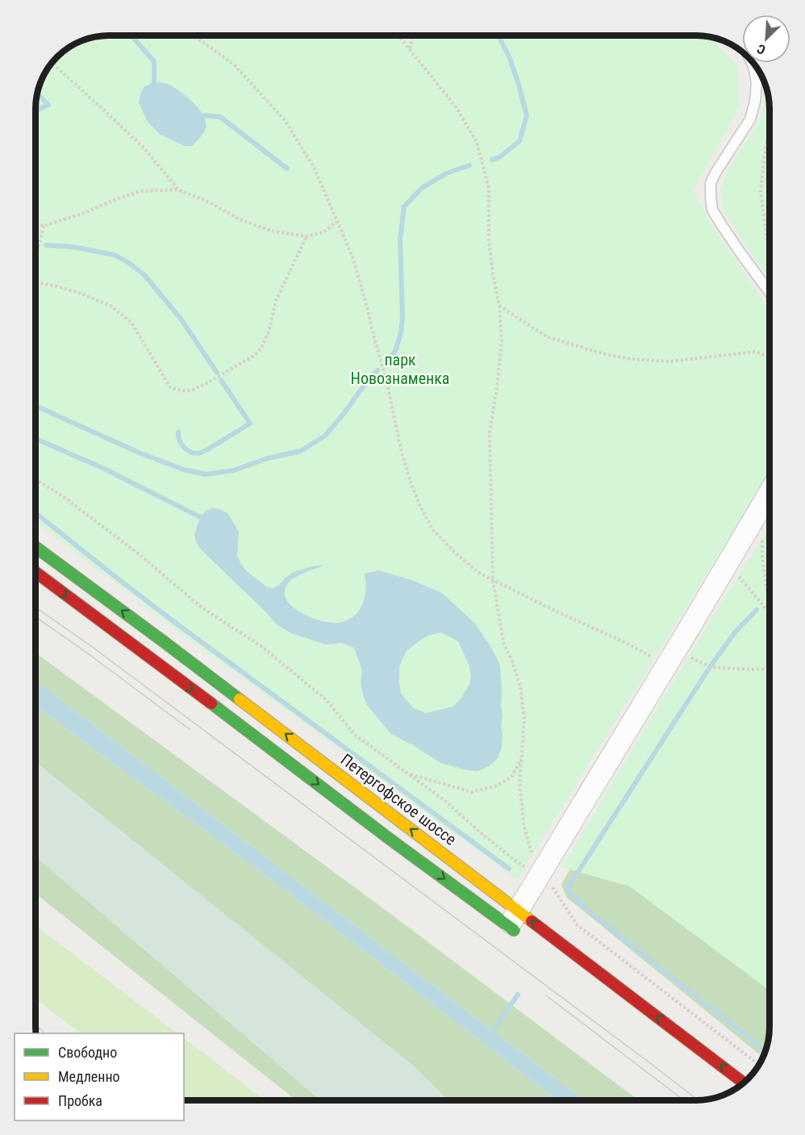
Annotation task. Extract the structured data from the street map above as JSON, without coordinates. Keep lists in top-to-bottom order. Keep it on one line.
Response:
{"streets":{"main road":["Петергофское шоссе"]},"parks":["парк Новознаменка"],"legend":["Свободно","Медленно","Пробка"],"north":"bottom left"}
